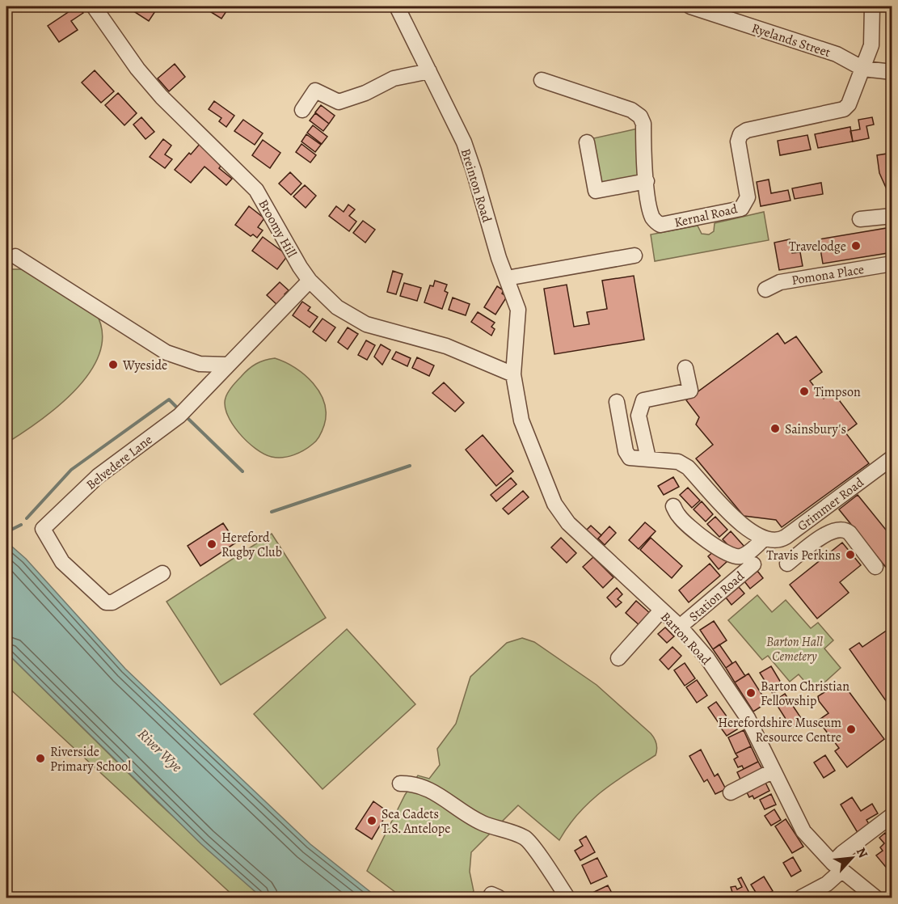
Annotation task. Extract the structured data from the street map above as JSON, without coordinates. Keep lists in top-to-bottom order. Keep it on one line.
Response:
{"streets":{"street":["Ryelands Street","Breinton Road","Kernal Road","Broomy Hill","Pomona Place","Belvedere Lane","Grimmer Road","Station Road","Barton Road"]},"crossings":[["Ryelands Street","Kernal Road"],["Breinton Road","Broomy Hill"],["Breinton Road","Barton Road"],["Broomy Hill","Belvedere Lane"],["Broomy Hill","Barton Road"],["Station Road","Barton Road"]],"water":["River Wye"],"parks":["Barton Hall Cemetery"],"places":["Travelodge","Wyeside","Timpson","Sainsbury's","Hereford Rugby Club","Travis Perkins","Barton Christian Fellowship","Herefordshire Museum Resource Centre","Riverside Primary School","Sea Cadets T.S. Antelope"],"north":"top right"}
